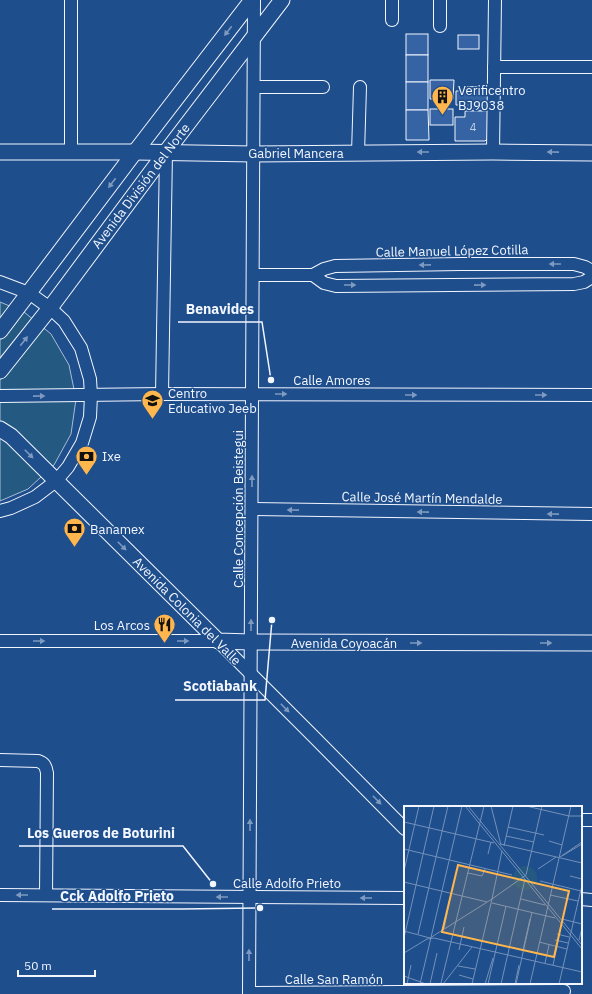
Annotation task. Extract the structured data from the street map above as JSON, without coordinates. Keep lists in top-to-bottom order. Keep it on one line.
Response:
{"streets":{"main road":["Gabriel Mancera","Avenida División del Norte","Avenida Colonia del Valle","Avenida Coyoacán"],"street":["Calle Manuel López Cotilla","Calle Amores","Calle José Martín Mendalde","Calle Concepción Beistegui","Calle Adolfo Prieto","Calle San Ramón"]},"crossings":[["Gabriel Mancera","Avenida División del Norte"],["Gabriel Mancera","Calle Concepción Beistegui"],["Avenida División del Norte","Calle Concepción Beistegui"],["Calle Manuel López Cotilla","Calle Concepción Beistegui"],["Calle Amores","Calle Concepción Beistegui"],["Calle José Martín Mendalde","Calle Concepción Beistegui"],["Calle Concepción Beistegui","Avenida Colonia del Valle"],["Calle Concepción Beistegui","Avenida Coyoacán"],["Calle Concepción Beistegui","Calle Adolfo Prieto"],["Calle Concepción Beistegui","Calle San Ramón"],["Avenida Colonia del Valle","Avenida Coyoacán"]],"one_way":["Gabriel Mancera","Calle Amores","Calle José Martín Mendalde","Calle Concepción Beistegui","Avenida Colonia del Valle","Avenida Coyoacán","Calle Adolfo Prieto"],"places":{"building":["Verificentro BJ9038"],"other":["Benavides","Scotiabank","Los Gueros de Boturini","Cck Adolfo Prieto"],"school or university":["Centro Educativo Jeeb"],"bank":["Ixe","Banamex"],"restaurant":["Los Arcos"]},"house_numbers":["4"],"scale_bar":"50 m"}
